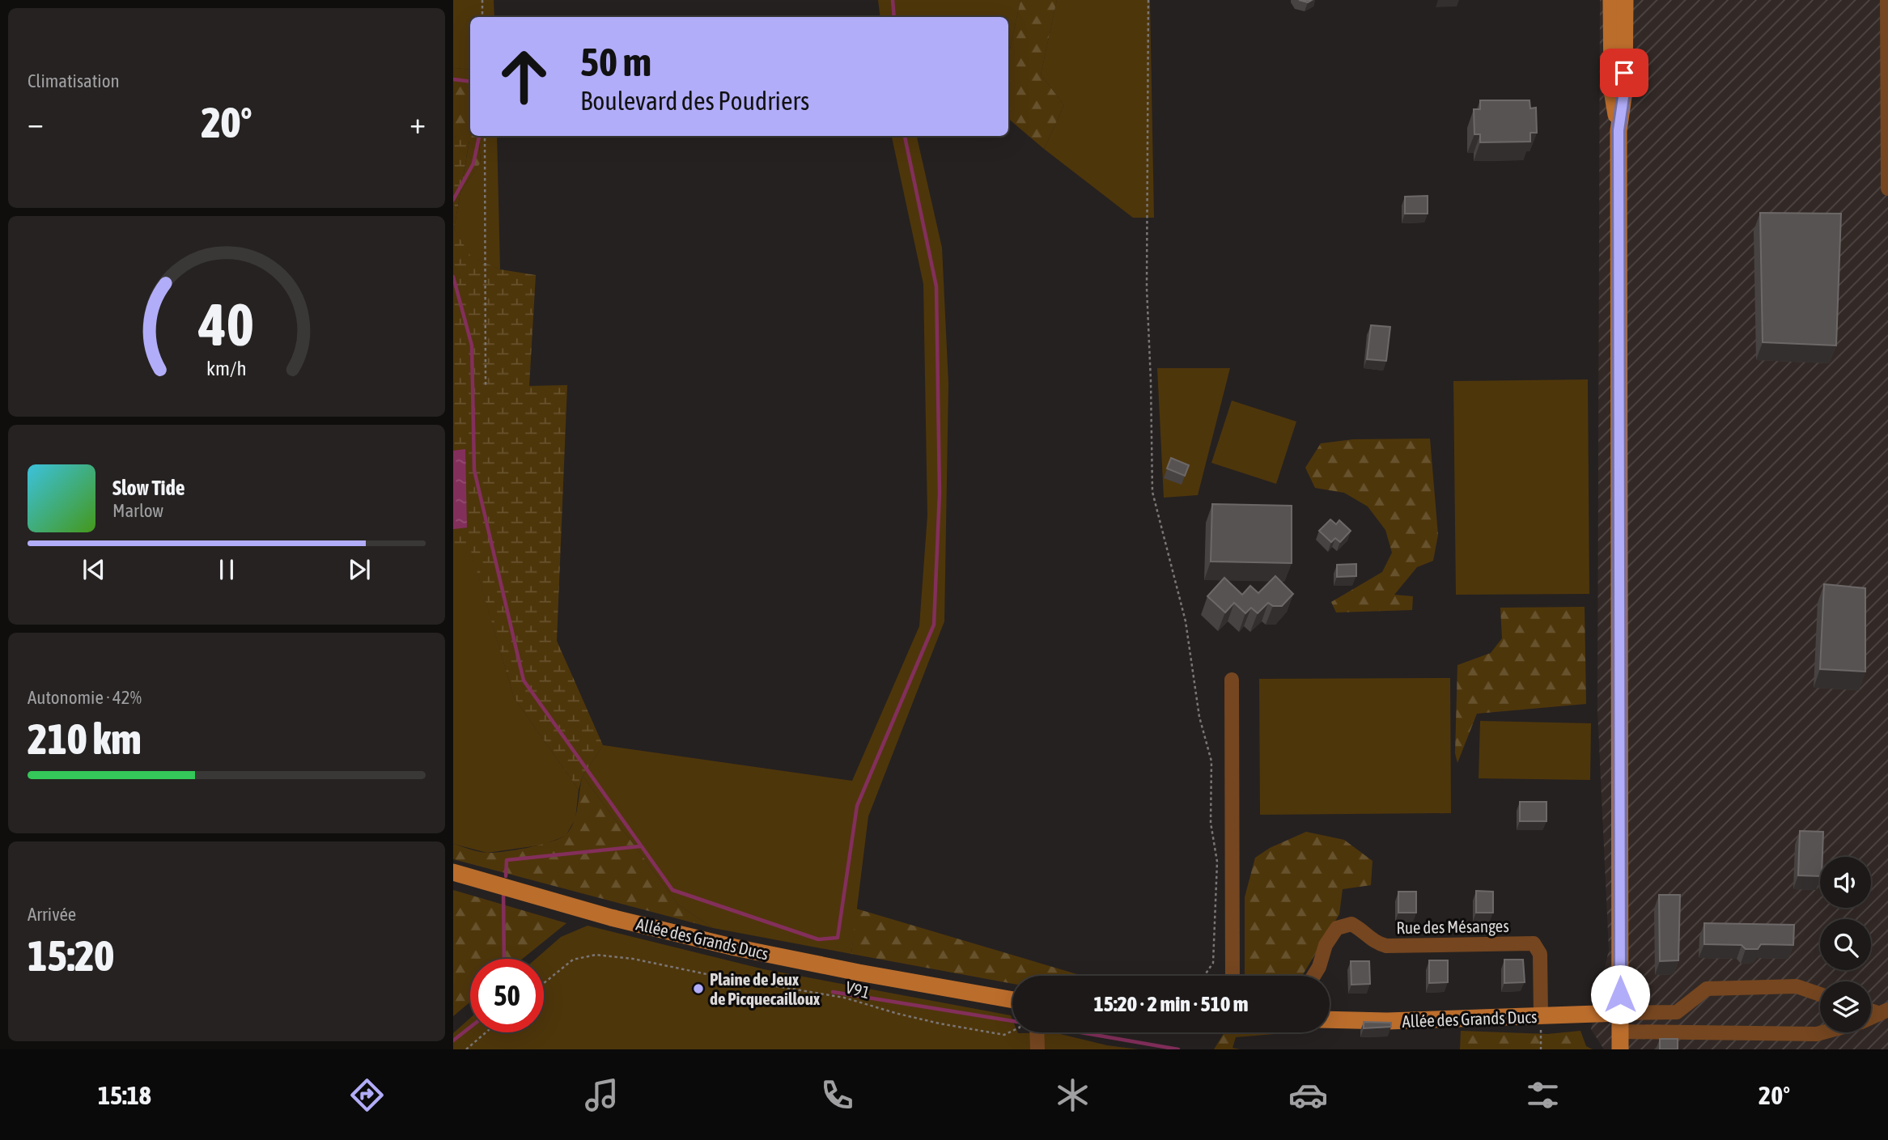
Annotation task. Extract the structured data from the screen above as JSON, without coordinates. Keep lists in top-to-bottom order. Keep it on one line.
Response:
{"streets":{"main road":["Allée des Grands Ducs"],"street":["Rue des Mésanges"],"path":["V91"]},"crossings":[["Rue des Mésanges","Allée des Grands Ducs"]],"places":["Plaine de Jeux de Picquecailloux"],"page":{"tile":["Climatisation",["Autonomie · 42%","210 km"],["Arrivée","15:20"]],"turn":["50 m","Boulevard des Poudriers"],"heat":["−","20°","+"],"song":["Slow Tide","Marlow"],"limit":"50","trip":"15:20 · 2 min · 510 m","tabs":["15:18","20°"],"gauge":["40","km/h"]}}
